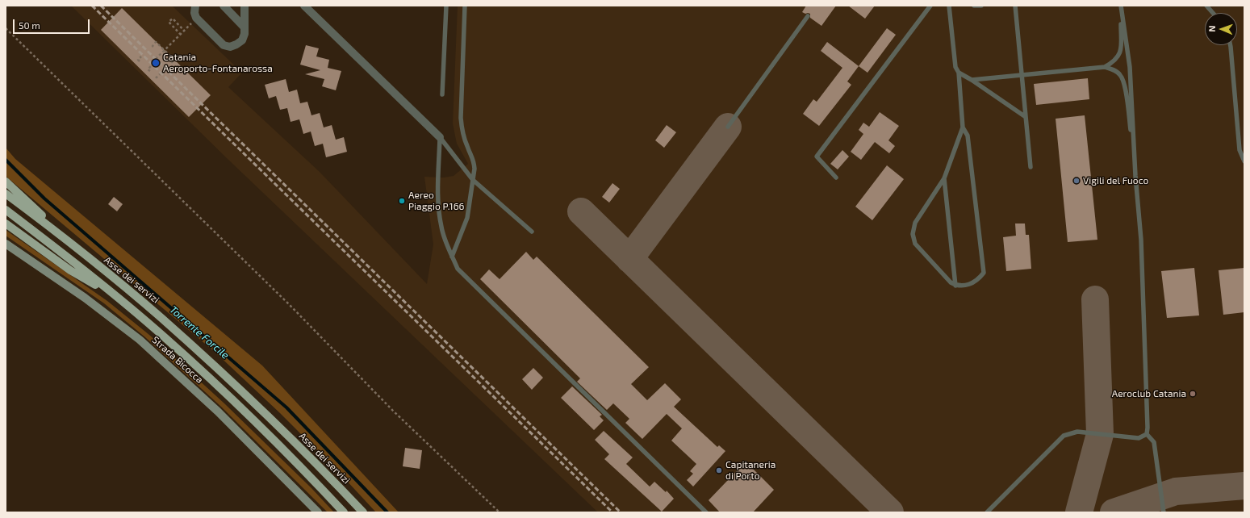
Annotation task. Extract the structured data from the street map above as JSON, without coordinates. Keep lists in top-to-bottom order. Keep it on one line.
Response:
{"streets":{"main road":["Asse dei servizi","Strada Bicocca"]},"water":["Torrente Forcile"],"places":["Catania Aeroporto-Fontanarossa","Vigili del Fuoco","Aereo Piaggio P.166","Aeroclub Catania","Capitaneria di Porto"],"scale_bar":"50 m","north":"left"}
